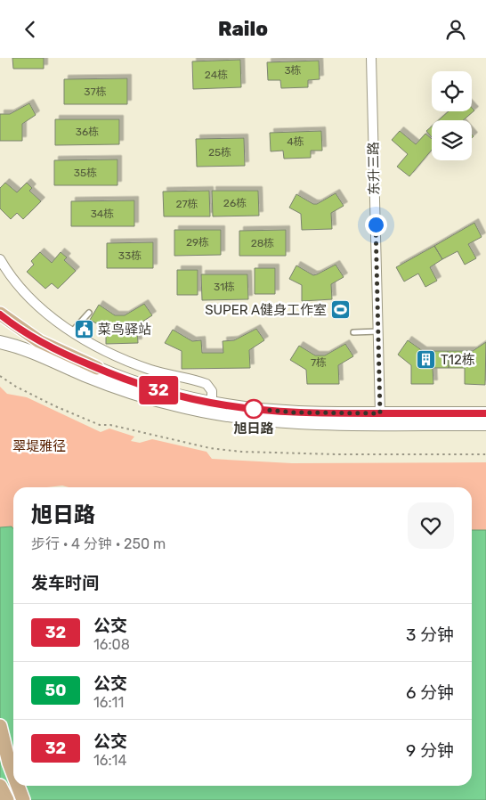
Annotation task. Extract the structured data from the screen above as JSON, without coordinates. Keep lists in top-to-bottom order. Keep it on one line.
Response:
{"streets":{"street":["东升三路"]},"parks":["翠堤雅径"],"places":{"sports":["SUPER A健身工作室"],"public building":["菜鸟驿站"],"building":["T12栋"],"other":["旭日路"]},"lines":["bus line 32"],"house_numbers":["3栋","24栋","37栋","36栋","4栋","25栋","35栋","26栋","27栋","34栋","29栋","28栋","33栋","31栋","7栋"],"page":{"header":"Railo","on_map":"32","heading":[["旭日路","步行 · 4 分钟 · 250 m"],"发车时间"],"list":[{"mark":"32","name":"公交","note":"16:08","value":"3 分钟"},{"mark":"50","name":"公交","note":"16:11","value":"6 分钟"},{"mark":"32","name":"公交","note":"16:14","value":"9 分钟"}]}}
